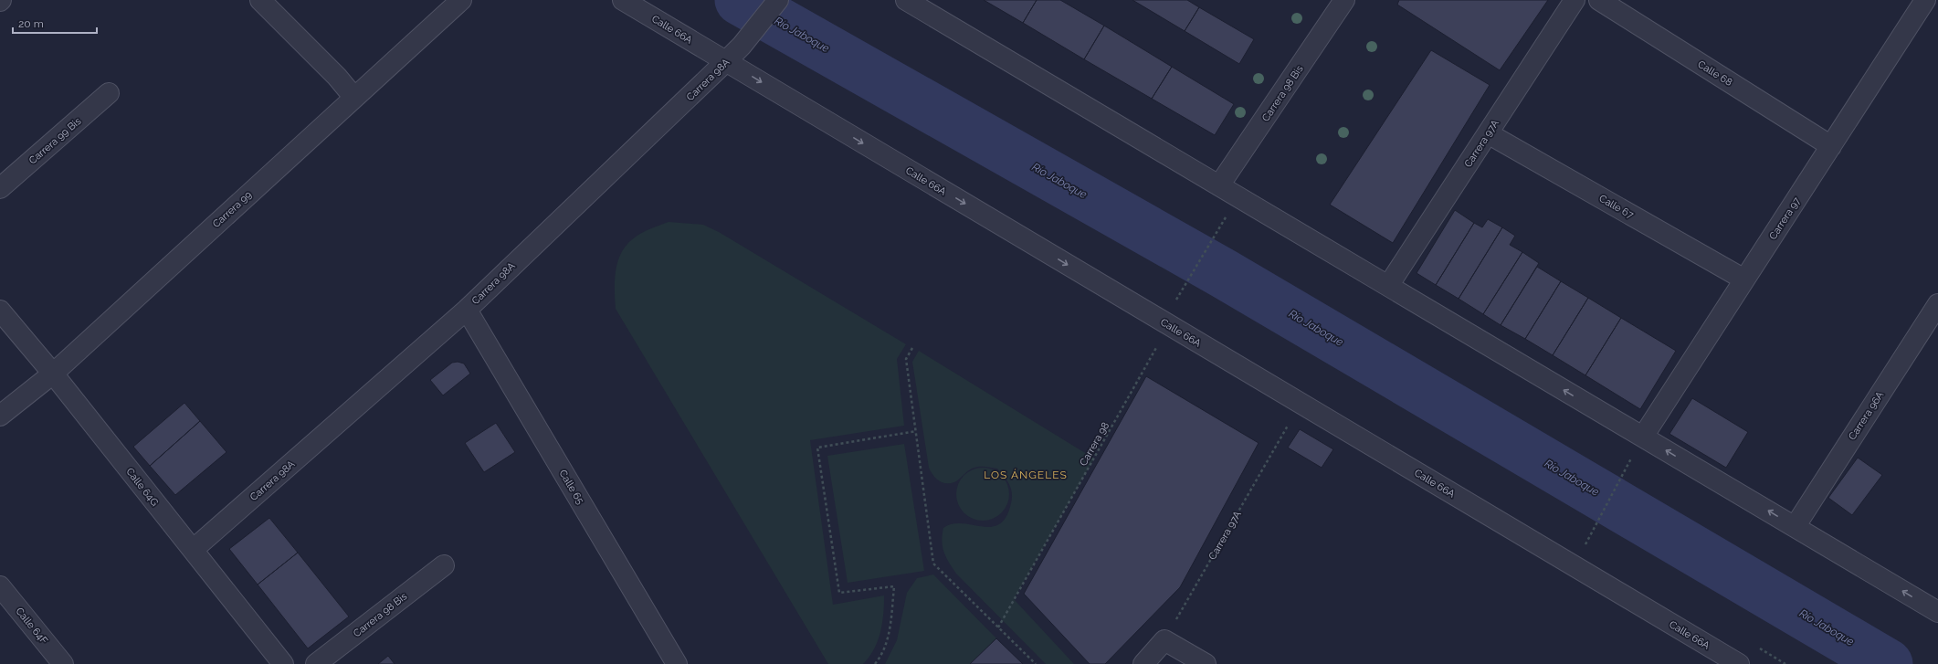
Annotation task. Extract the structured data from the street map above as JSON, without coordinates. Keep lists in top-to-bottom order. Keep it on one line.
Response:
{"streets":{"street":["Calle 66A","Calle 68","Carrera 98A","Carrera 98 Bis","Carrera 99 Bis","Carrera 97A","Calle 67","Carrera 99","Carrera 97","Carrera 96A","Calle 64G","Calle 65","Calle 64F"],"path":["Carrera 98"]},"crossings":[["Calle 66A","Carrera 98A"],["Calle 66A","Carrera 97A"],["Calle 66A","Carrera 98"],["Calle 68","Carrera 97"],["Carrera 98A","Calle 64G"],["Carrera 98A","Calle 65"],["Carrera 97A","Calle 67"],["Calle 67","Carrera 97"],["Carrera 99","Calle 64G"]],"districts":["LOS ÁNGELES"],"water":["Río Jaboque"],"scale_bar":"20 m"}
